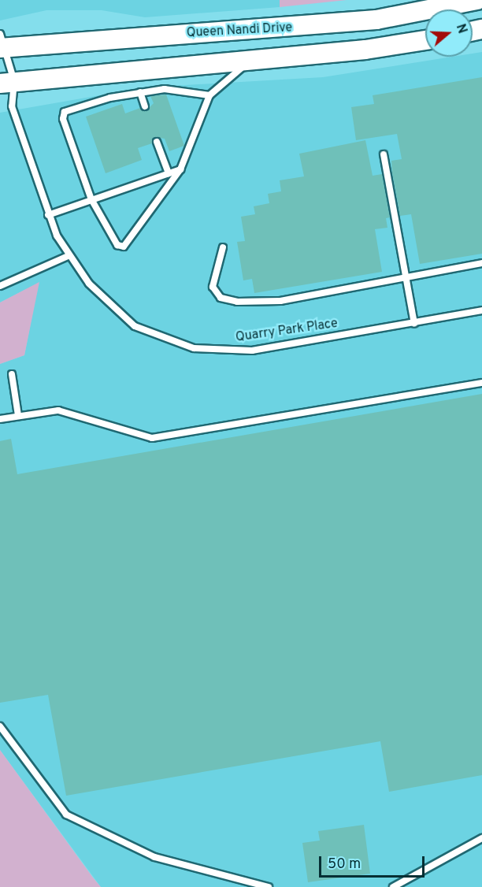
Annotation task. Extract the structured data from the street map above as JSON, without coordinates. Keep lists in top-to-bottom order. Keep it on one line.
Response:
{"streets":{"main road":["Queen Nandi Drive"],"lane":["Quarry Park Place"]},"crossings":[["Queen Nandi Drive","Quarry Park Place"]],"scale_bar":"50 m","north":"right"}
